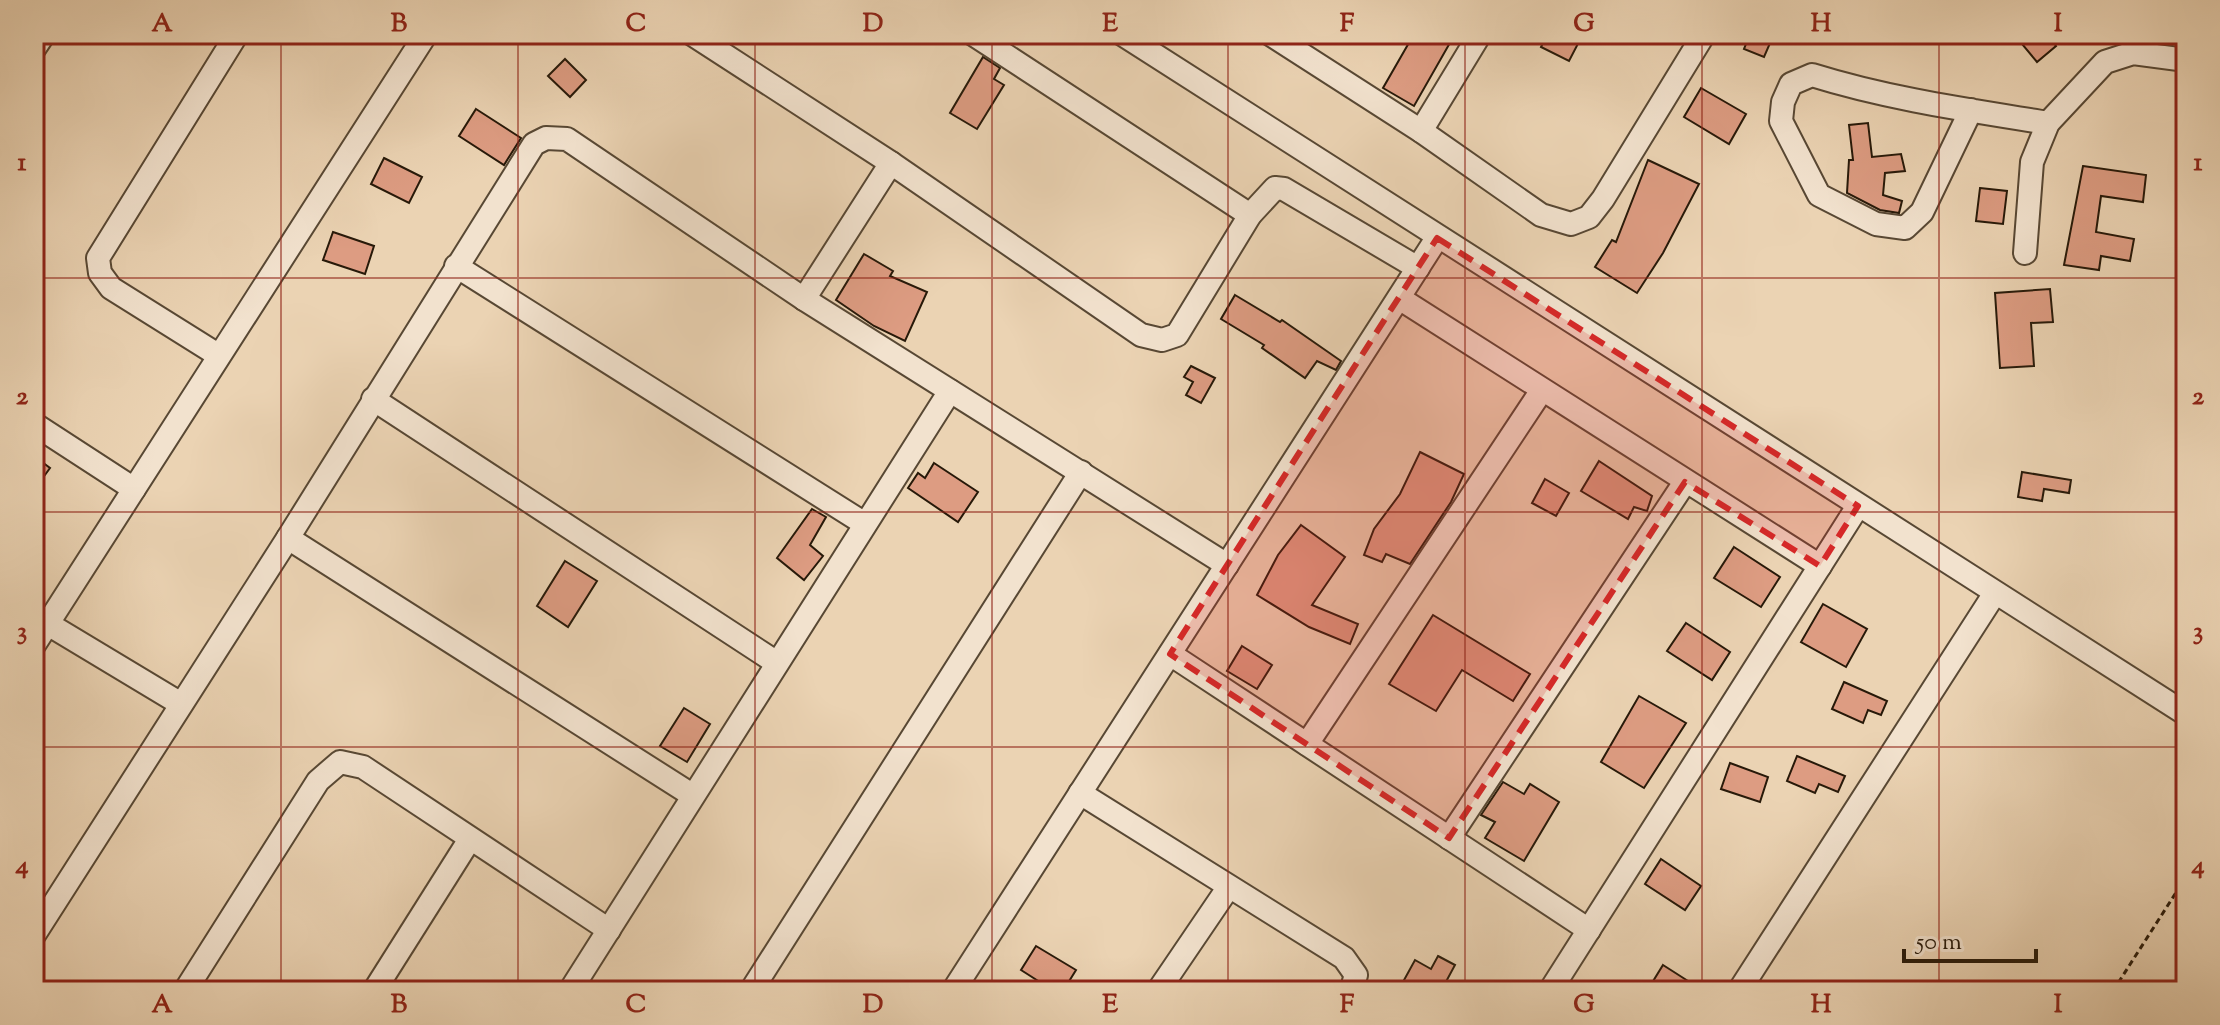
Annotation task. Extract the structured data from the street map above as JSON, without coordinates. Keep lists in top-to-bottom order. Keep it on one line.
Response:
{"scale_bar":"50 m","grid":{"columns":["A","B","C","D","E","F","G","H","I"],"rows":["1","2","3","4"]}}
